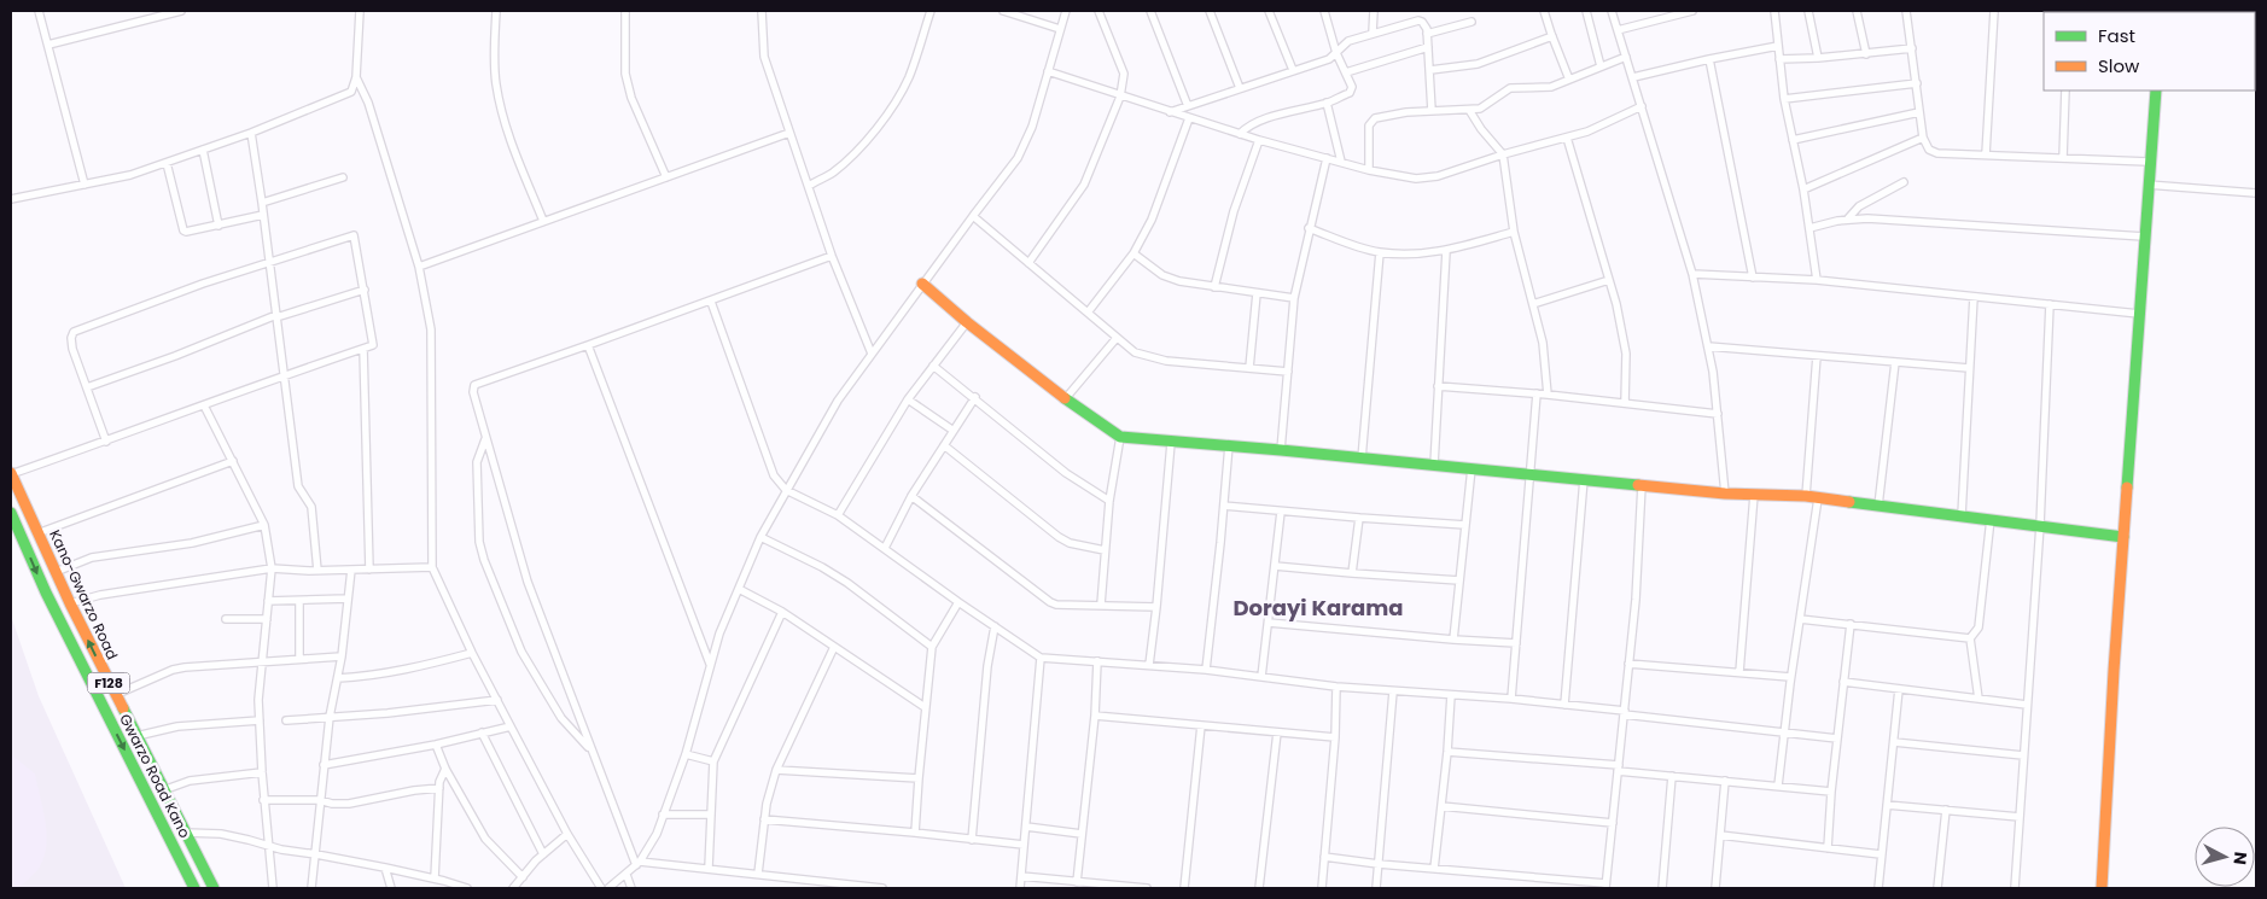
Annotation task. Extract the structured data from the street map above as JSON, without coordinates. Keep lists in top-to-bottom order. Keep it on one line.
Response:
{"streets":{"street":["Kano-Gwarzo Road","F128","Gwarzo Road Kano"]},"one_way":["Gwarzo Road Kano"],"districts":["Dorayi Karama"],"legend":["Fast","Slow"],"north":"right"}
